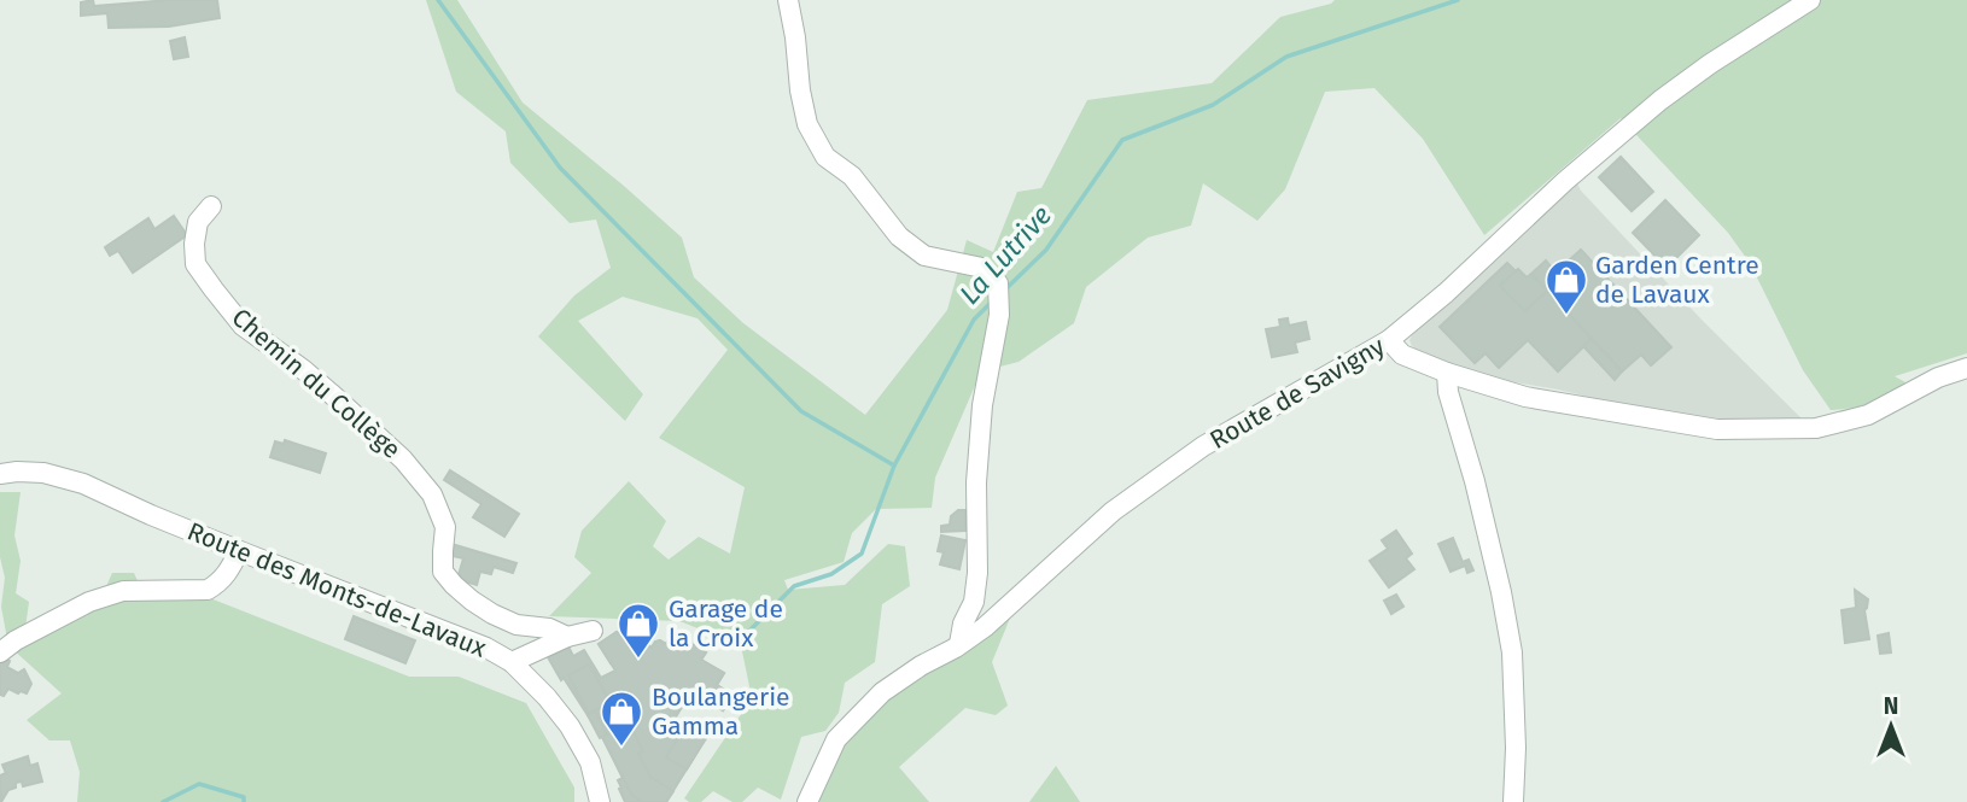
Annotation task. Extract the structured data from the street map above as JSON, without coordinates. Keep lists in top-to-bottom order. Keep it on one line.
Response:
{"streets":{"street":["Chemin du Collège","Route de Savigny","Route des Monts-de-Lavaux"]},"water":["La Lutrive"],"places":{"shop":["Garden Centre de Lavaux","Garage de la Croix","Boulangerie Gamma"]},"north":"top"}
